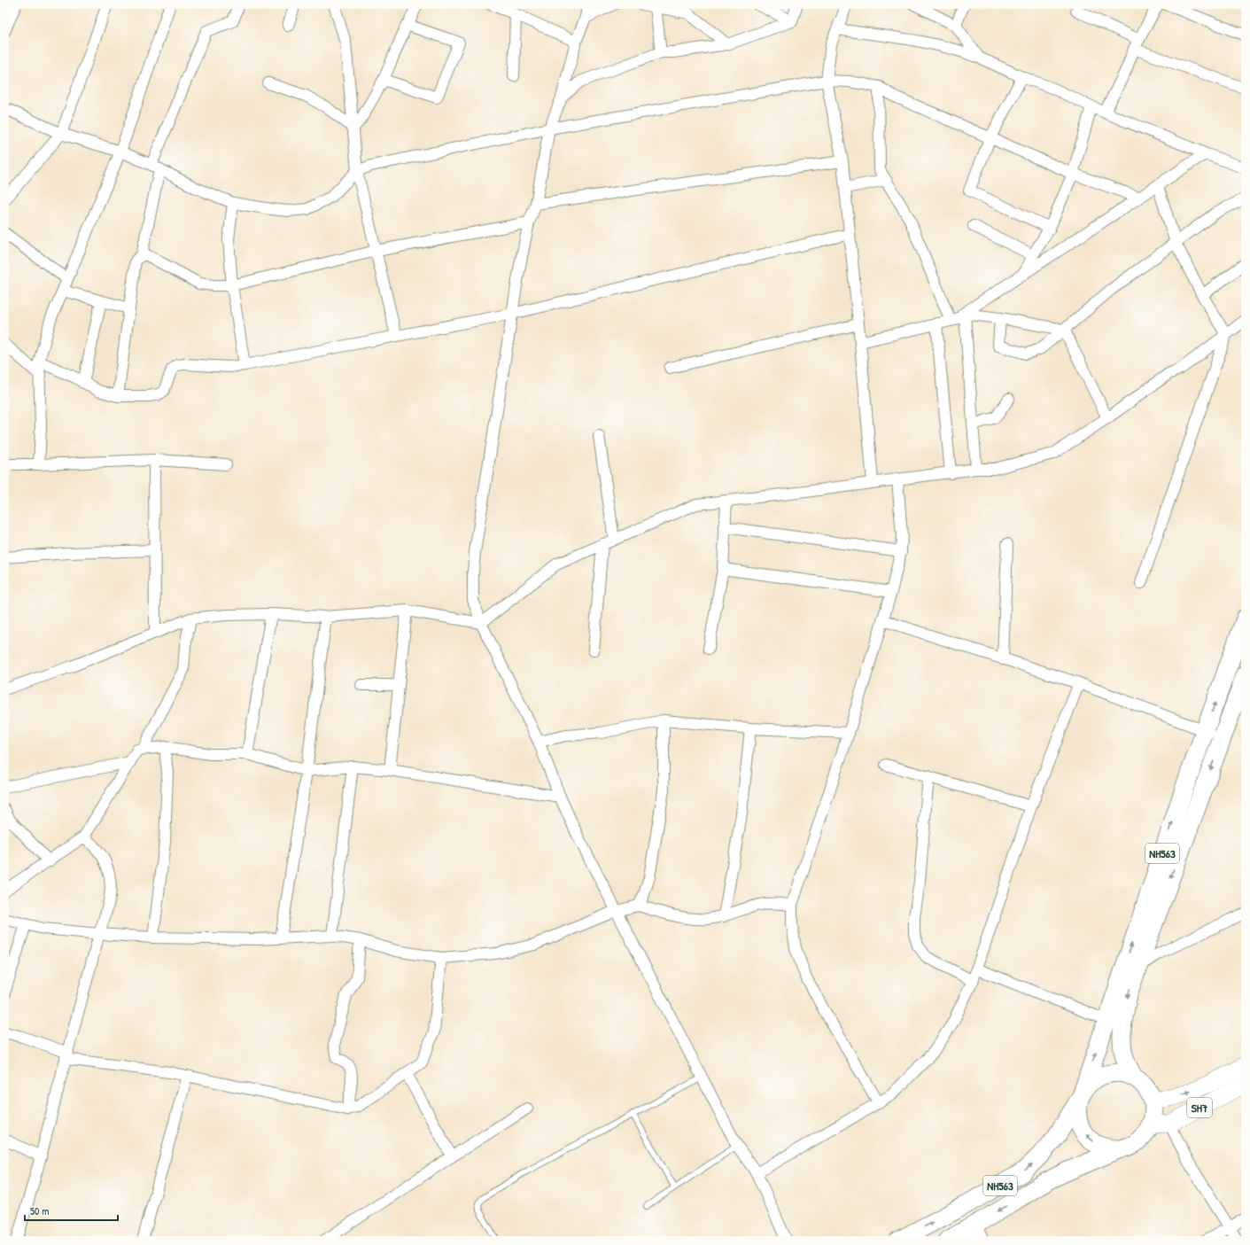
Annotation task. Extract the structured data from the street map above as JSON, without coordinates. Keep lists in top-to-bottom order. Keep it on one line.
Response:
{"streets":{"highway":["NH563"],"main road":["SH7"]},"crossings":[["NH563","SH7"]],"scale_bar":"50 m"}
